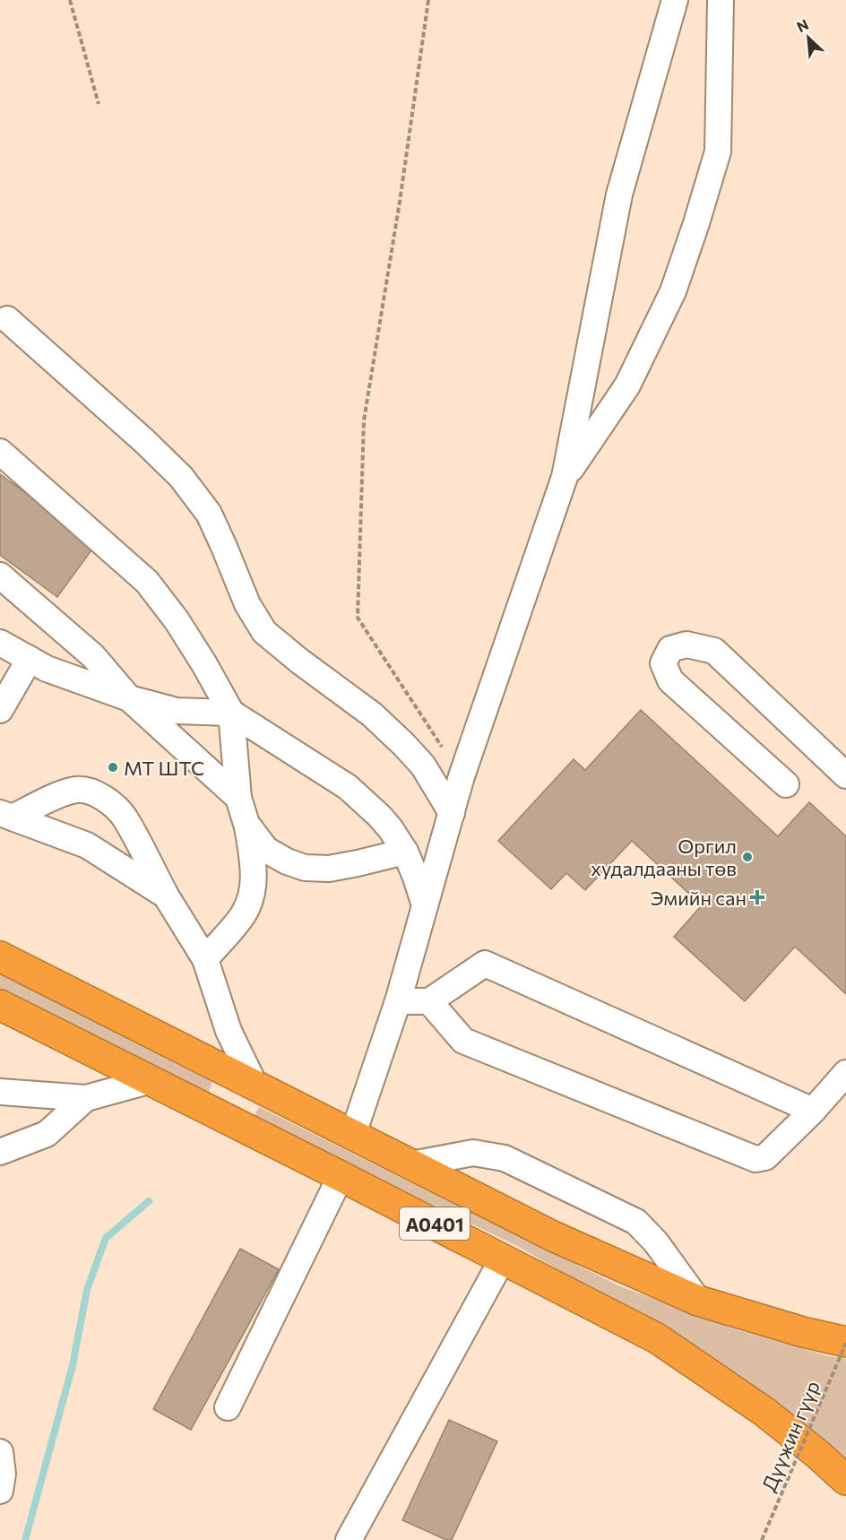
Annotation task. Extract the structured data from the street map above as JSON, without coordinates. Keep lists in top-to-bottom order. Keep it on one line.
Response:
{"streets":{"highway":["A0401"],"path":["Дүүжин гүүр"]},"crossings":[["A0401","Дүүжин гүүр"]],"places":{"other":["МТ ШТС","Оргил худалдааны төв"],"health":["Эмийн сан"]},"north":"top left"}
